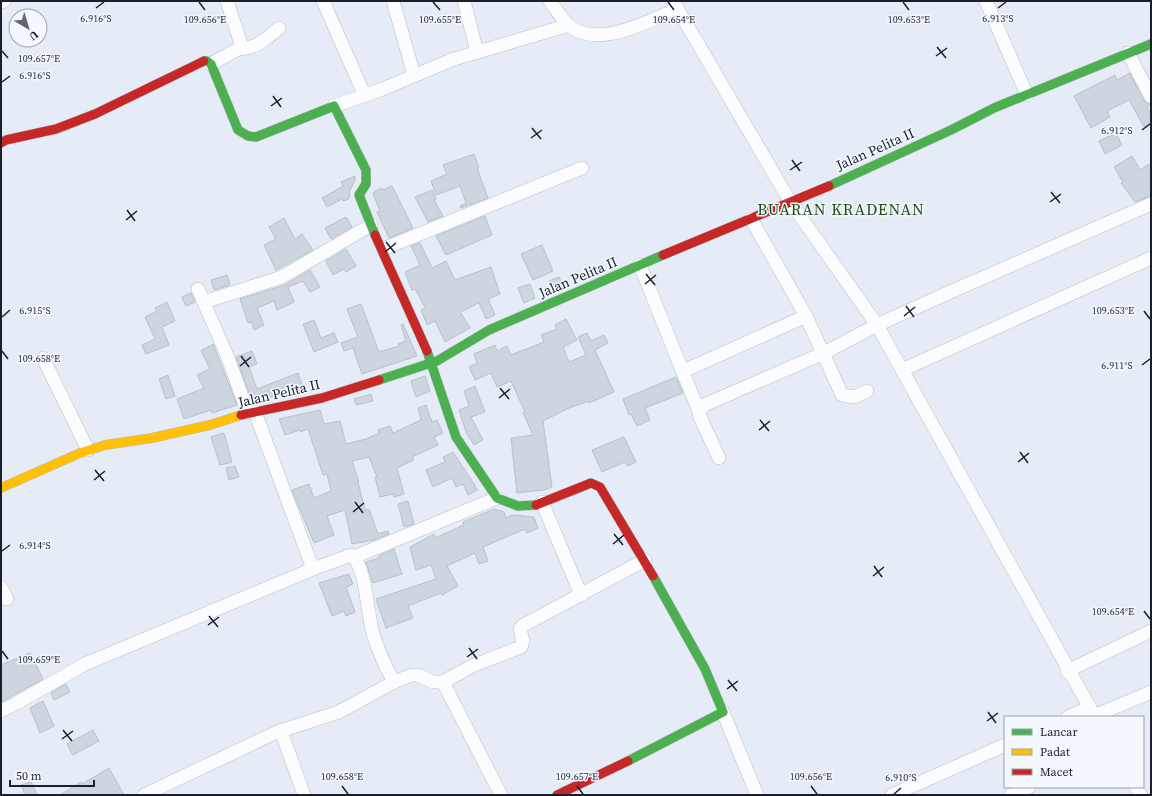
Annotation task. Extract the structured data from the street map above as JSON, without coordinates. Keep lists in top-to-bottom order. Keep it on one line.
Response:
{"streets":{"street":["Jalan Pelita II"]},"districts":["BUARAN KRADENAN"],"legend":["Lancar","Padat","Macet"],"scale_bar":"50 m","north":"bottom right","coordinates":["6.916°S","6.913°S","109.655°E","109.653°E","109.656°E","109.654°E","109.657°E","6.912°S","6.915°S","109.658°E","6.911°S","6.914°S","109.659°E","6.910°S"]}
